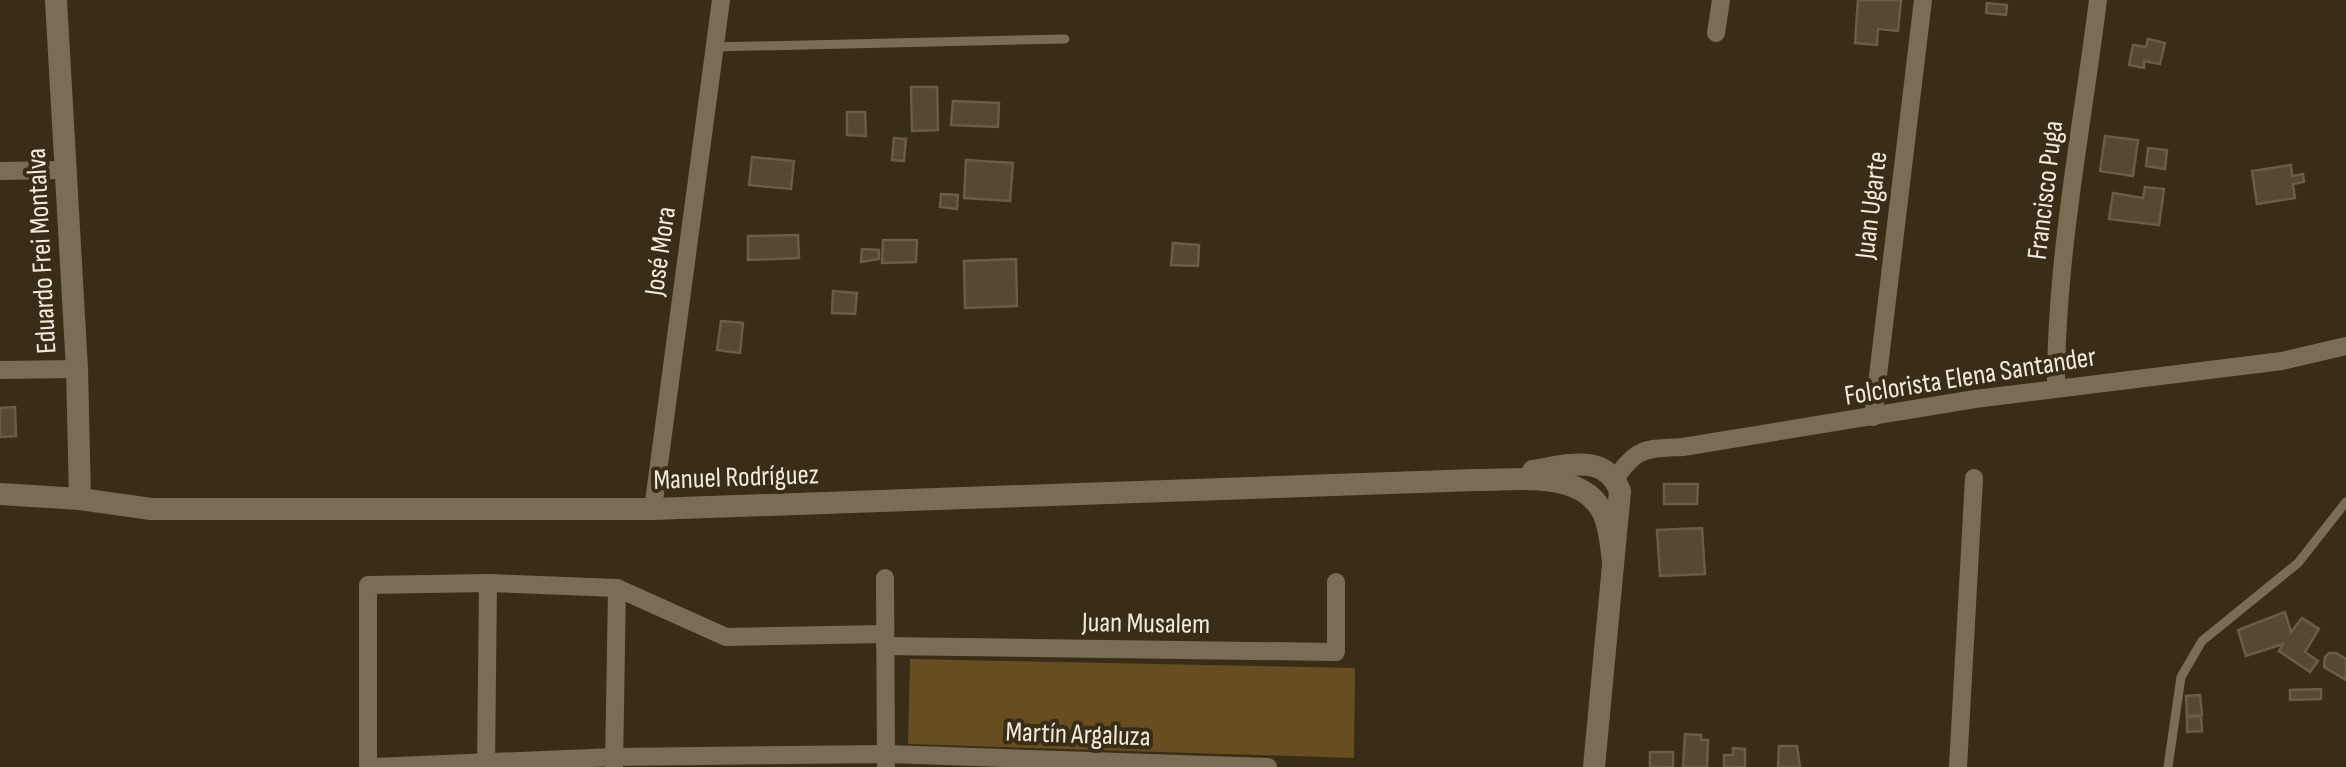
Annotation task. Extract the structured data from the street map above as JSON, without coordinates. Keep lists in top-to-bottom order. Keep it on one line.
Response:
{"streets":{"street":["Francisco Puga","Juan Ugarte","Eduardo Frei Montalva","José Mora","Folclorista Elena Santander","Manuel Rodríguez","Juan Musalem","Martín Argaluza"]},"crossings":[["Francisco Puga","Folclorista Elena Santander"],["Juan Ugarte","Folclorista Elena Santander"],["Eduardo Frei Montalva","Manuel Rodríguez"],["José Mora","Manuel Rodríguez"],["Folclorista Elena Santander","Manuel Rodríguez"]]}
